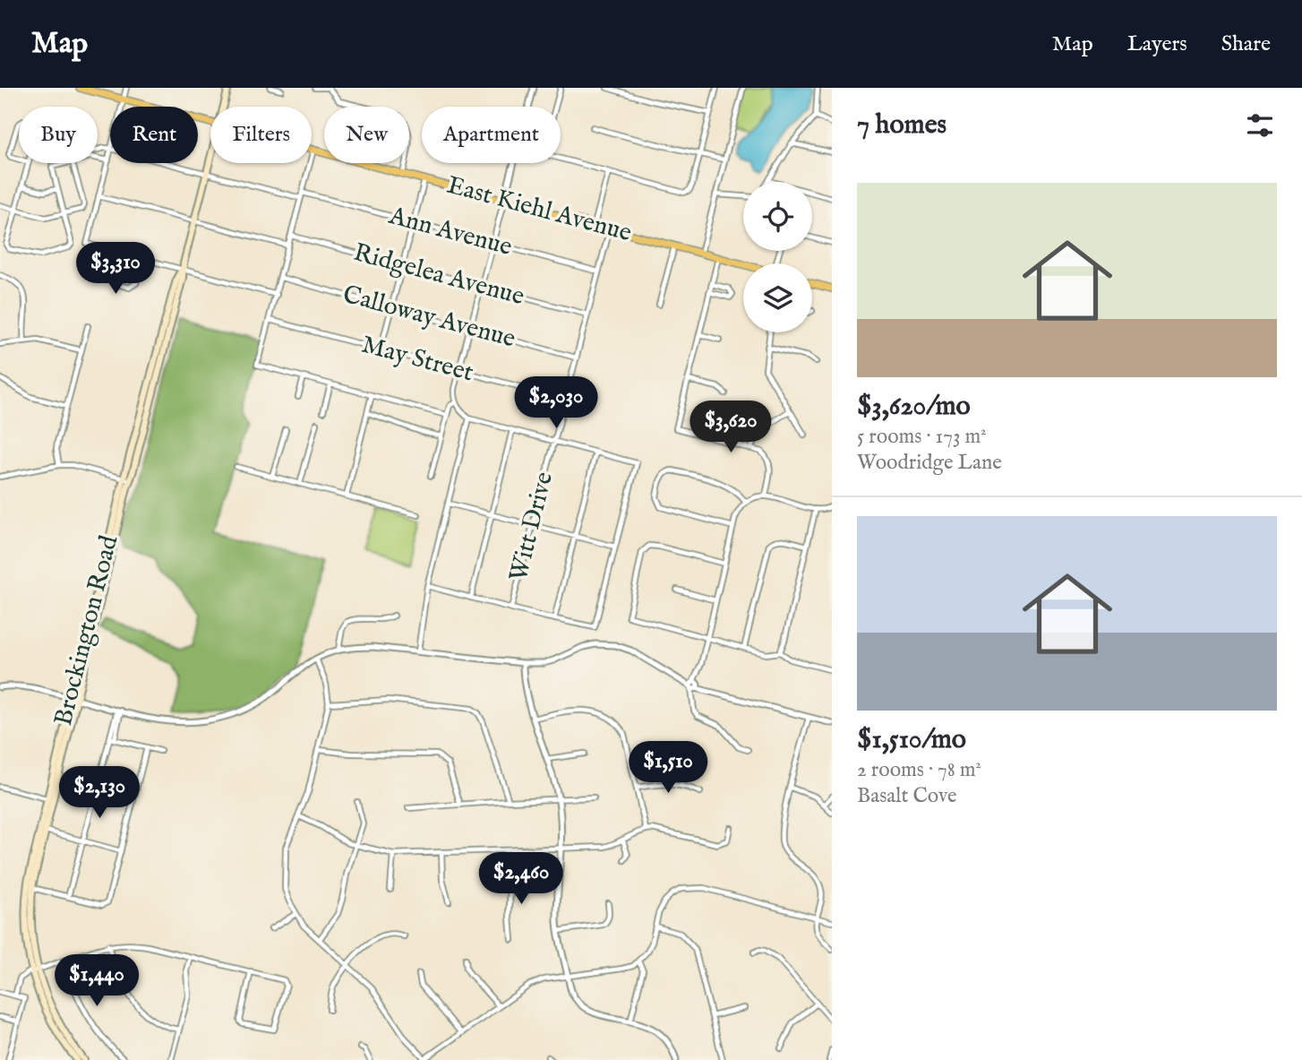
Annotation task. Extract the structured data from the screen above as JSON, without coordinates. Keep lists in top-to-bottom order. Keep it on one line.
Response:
{"streets":{"main road":["East Kiehl Avenue","Brockington Road"],"street":["Ann Avenue","Ridgelea Avenue","Calloway Avenue","May Street","Witt Drive"]},"crossings":[["East Kiehl Avenue","Witt Drive"],["Ann Avenue","Witt Drive"],["Ann Avenue","Brockington Road"],["Ridgelea Avenue","Witt Drive"],["Calloway Avenue","Witt Drive"],["May Street","Witt Drive"]],"page":{"header":"Map","nav":["Map","Layers","Share"],"heading":"7 homes","chip":["Buy","Rent","Filters","New","Apartment"],"list":[{"name":"$3,620/mo","note":"5 rooms · 173 m² · Woodridge Lane"},{"name":"$1,510/mo","note":"2 rooms · 78 m² · Basalt Cove"}],"price":["$3,310","$2,030","$3,620","$1,510","$2,130","$2,460","$1,440"]}}
